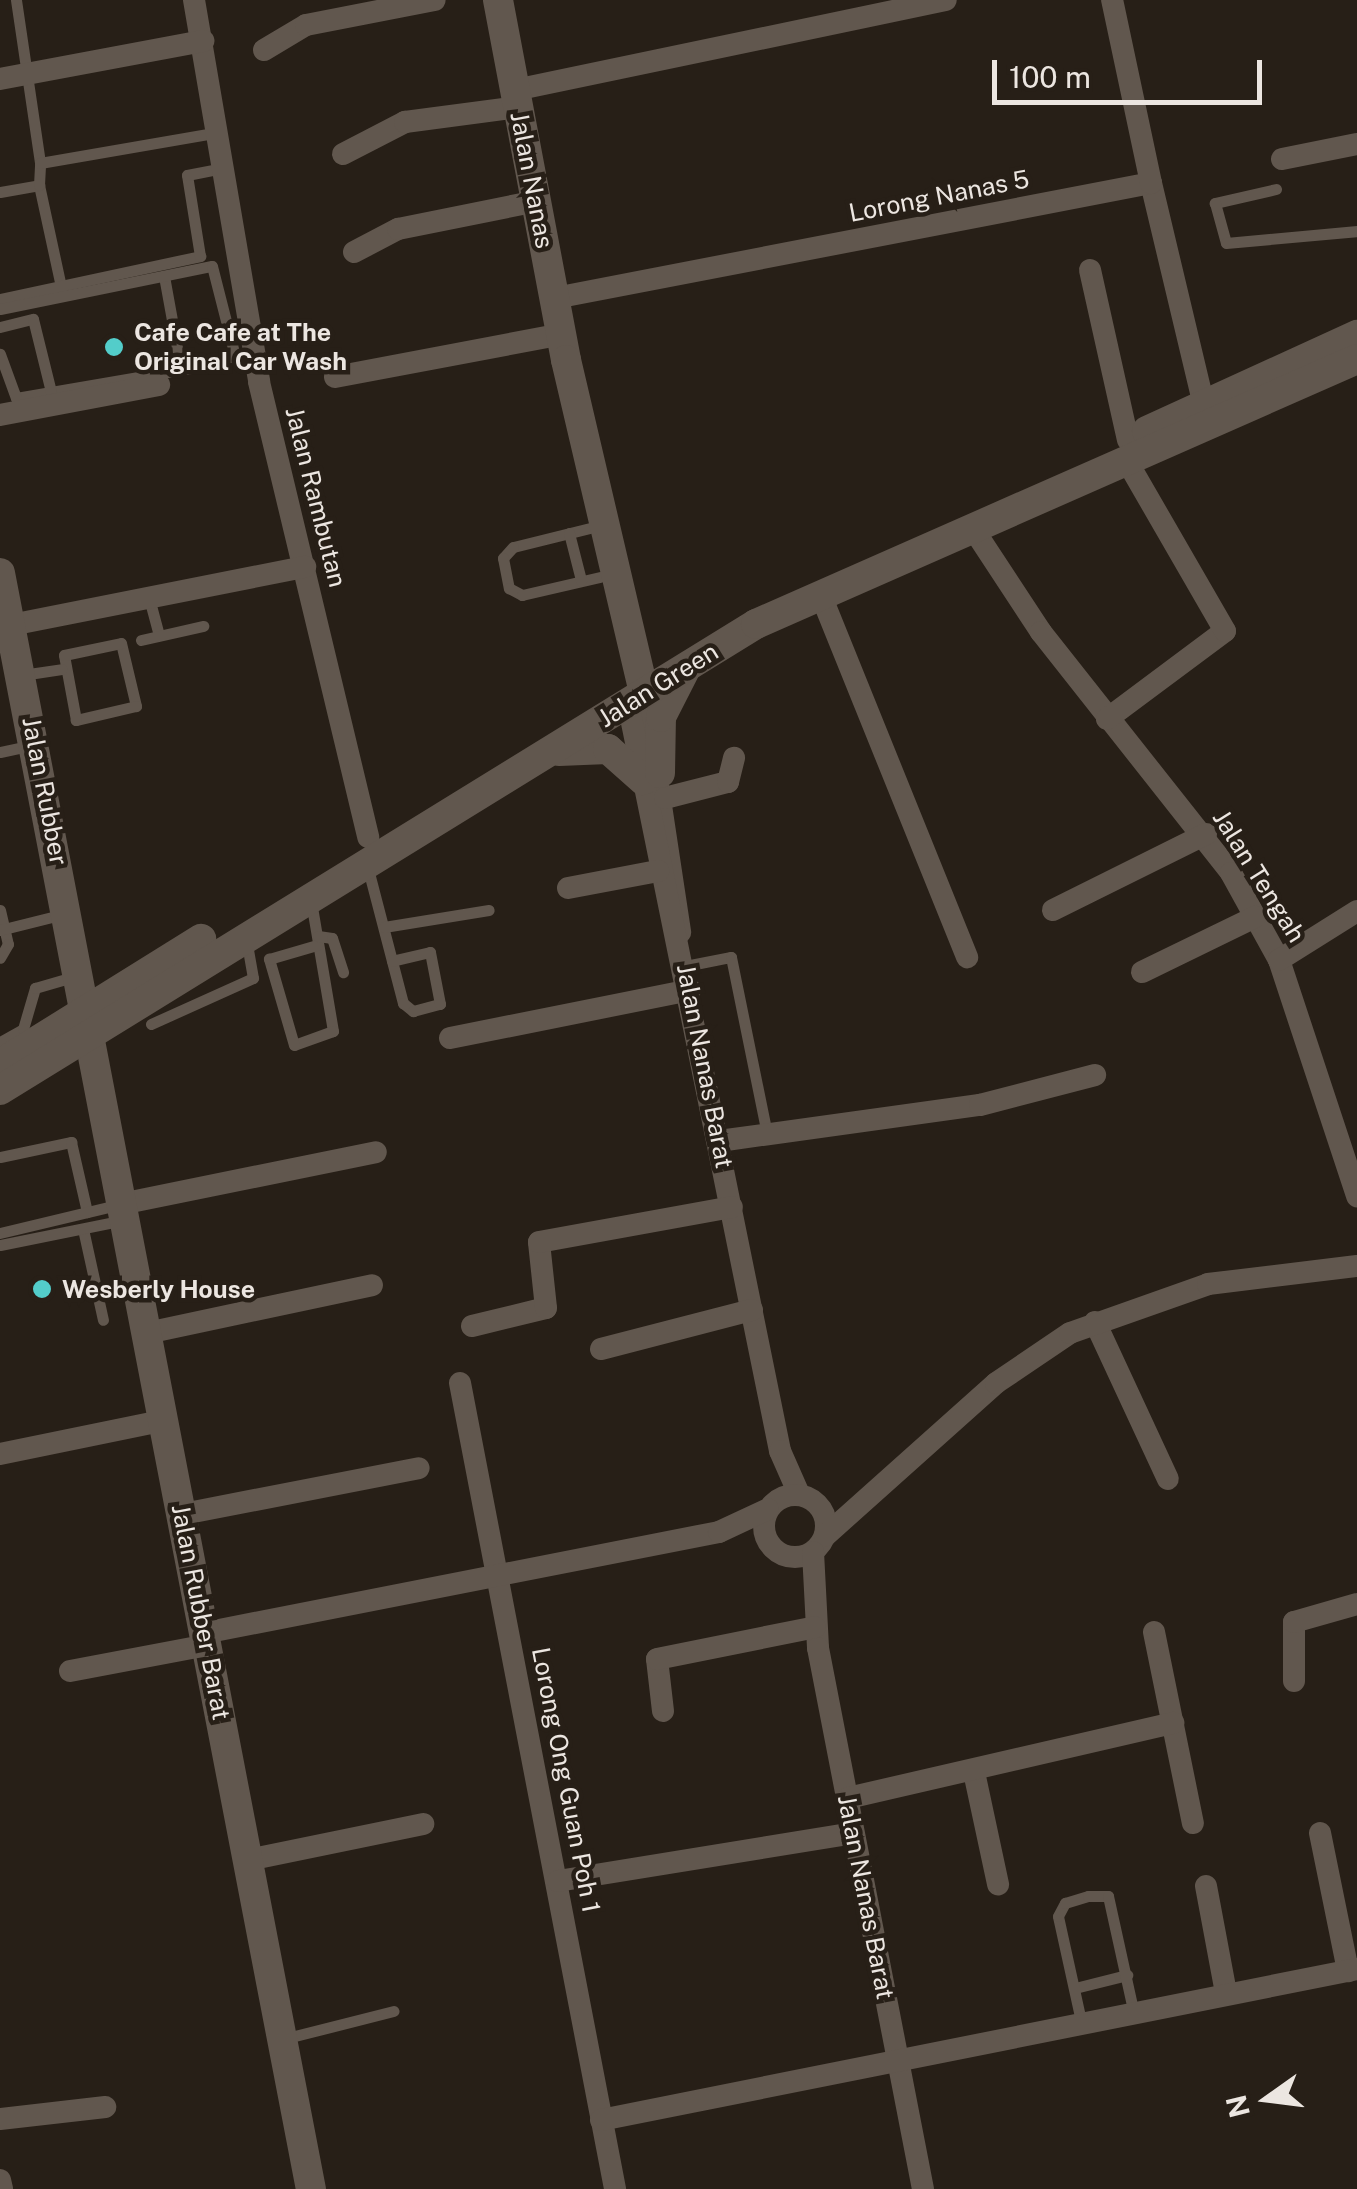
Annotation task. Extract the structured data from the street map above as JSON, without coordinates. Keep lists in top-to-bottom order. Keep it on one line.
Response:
{"streets":{"main road":["Jalan Nanas","Jalan Green","Jalan Rubber","Jalan Rubber Barat"],"street":["Lorong Nanas 5","Jalan Rambutan","Jalan Tengah","Jalan Nanas Barat","Lorong Ong Guan Poh 1"]},"crossings":[["Jalan Nanas","Lorong Nanas 5"],["Jalan Nanas","Jalan Green"],["Jalan Rambutan","Jalan Green"],["Jalan Green","Jalan Rubber"],["Jalan Green","Jalan Tengah"],["Jalan Green","Jalan Rubber Barat"],["Jalan Rubber","Jalan Rubber Barat"]],"places":["Cafe Cafe at The Original Car Wash","Wesberly House"],"scale_bar":"100 m","north":"left"}
